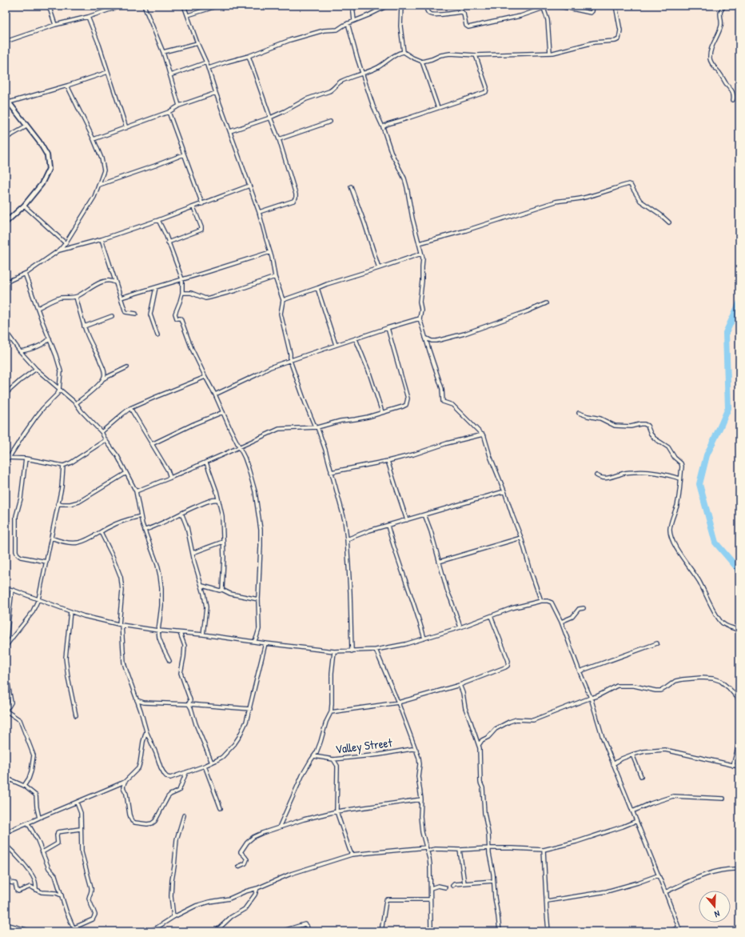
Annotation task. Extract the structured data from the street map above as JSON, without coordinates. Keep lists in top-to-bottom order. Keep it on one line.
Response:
{"streets":{"street":["Valley Street"]},"north":"bottom"}
